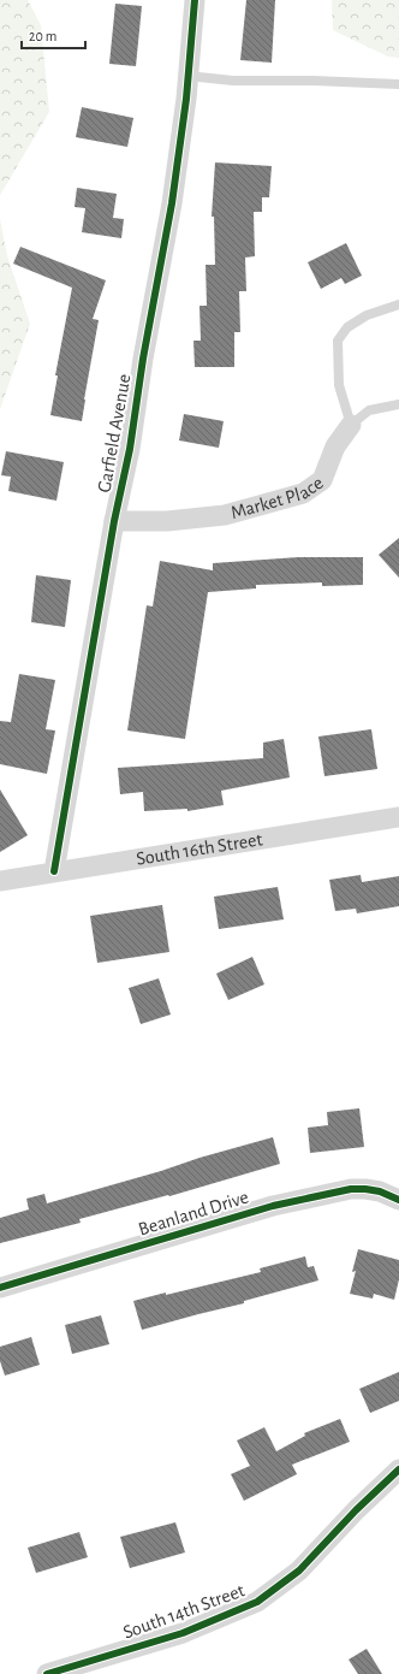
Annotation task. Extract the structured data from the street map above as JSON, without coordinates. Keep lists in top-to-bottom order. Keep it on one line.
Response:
{"streets":{"street":["Garfield Avenue","Market Place","South 16th Street","Beanland Drive","South 14th Street"]},"crossings":[["Garfield Avenue","Market Place"],["Garfield Avenue","South 16th Street"]],"scale_bar":"20 m"}
